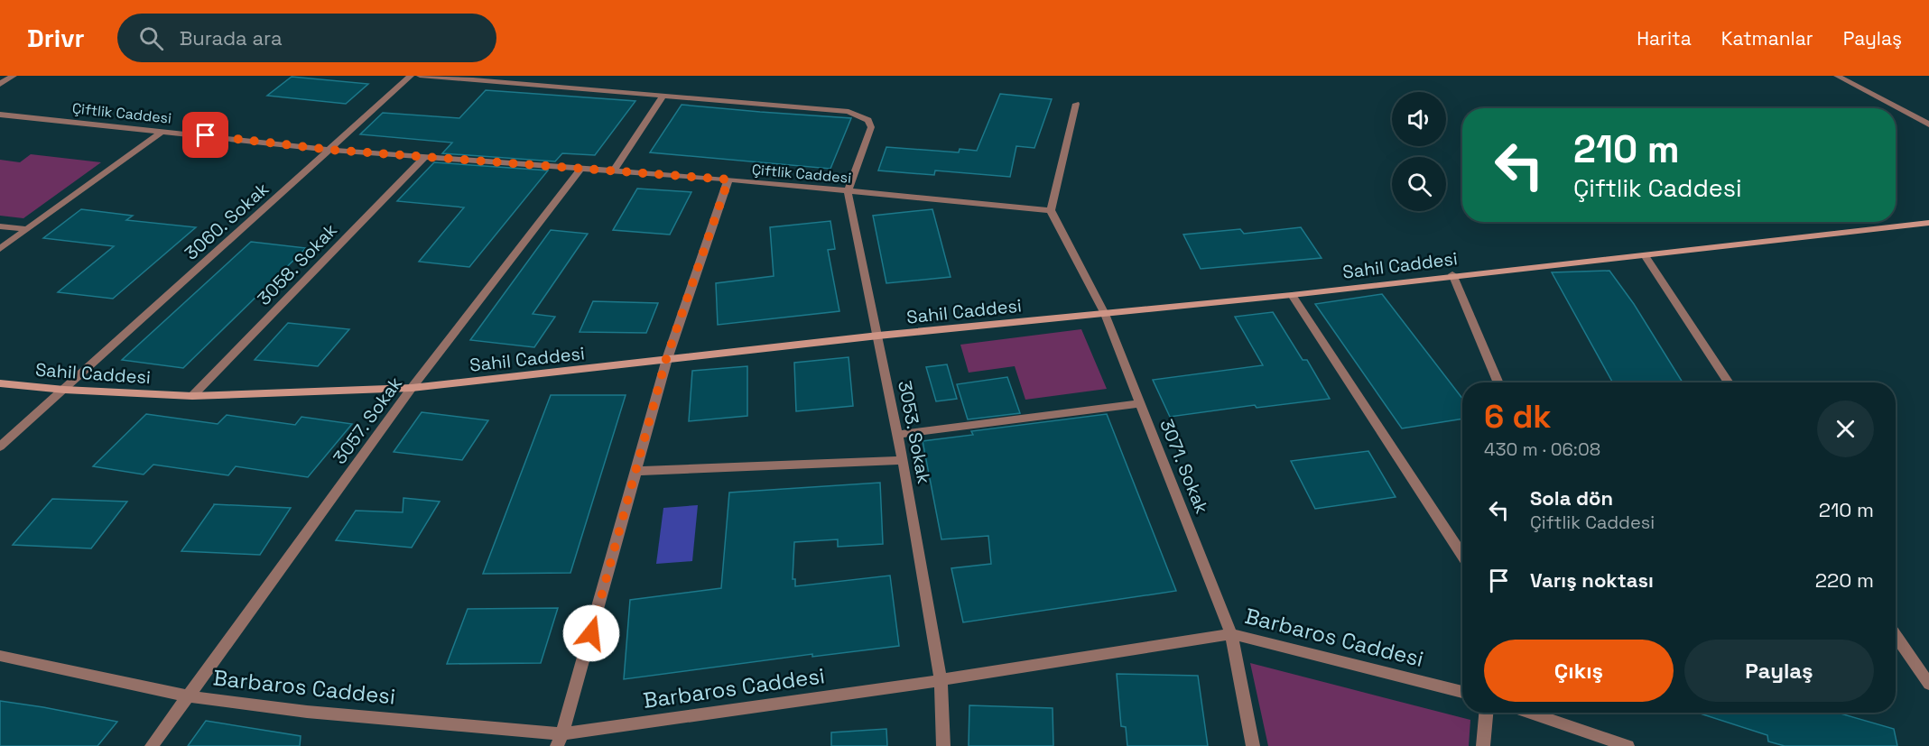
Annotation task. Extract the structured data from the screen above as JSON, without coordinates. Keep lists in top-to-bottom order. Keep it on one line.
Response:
{"streets":{"street":["Çiftlik Caddesi","3060. Sokak","3058. Sokak","Sahil Caddesi","3057. Sokak","3053. Sokak","3071. Sokak","Barbaros Caddesi"]},"crossings":[["Çiftlik Caddesi","3060. Sokak"],["Çiftlik Caddesi","3058. Sokak"],["Çiftlik Caddesi","3057. Sokak"],["Çiftlik Caddesi","3053. Sokak"],["Çiftlik Caddesi","3071. Sokak"],["3060. Sokak","Sahil Caddesi"],["3058. Sokak","Sahil Caddesi"],["Sahil Caddesi","3057. Sokak"],["Sahil Caddesi","3053. Sokak"],["Sahil Caddesi","3071. Sokak"],["3057. Sokak","Barbaros Caddesi"],["3053. Sokak","Barbaros Caddesi"],["3071. Sokak","Barbaros Caddesi"]],"page":{"header":"Drivr","search":"Burada ara","nav":["Harita","Katmanlar","Paylaş"],"turn":["210 m","Çiftlik Caddesi"],"heading":["6 dk","430 m · 06:08"],"list":[{"name":"Sola dön","note":"Çiftlik Caddesi","value":"210 m"},{"name":"Varış noktası","value":"220 m"}],"buttons":["Çıkış","Paylaş"]}}
